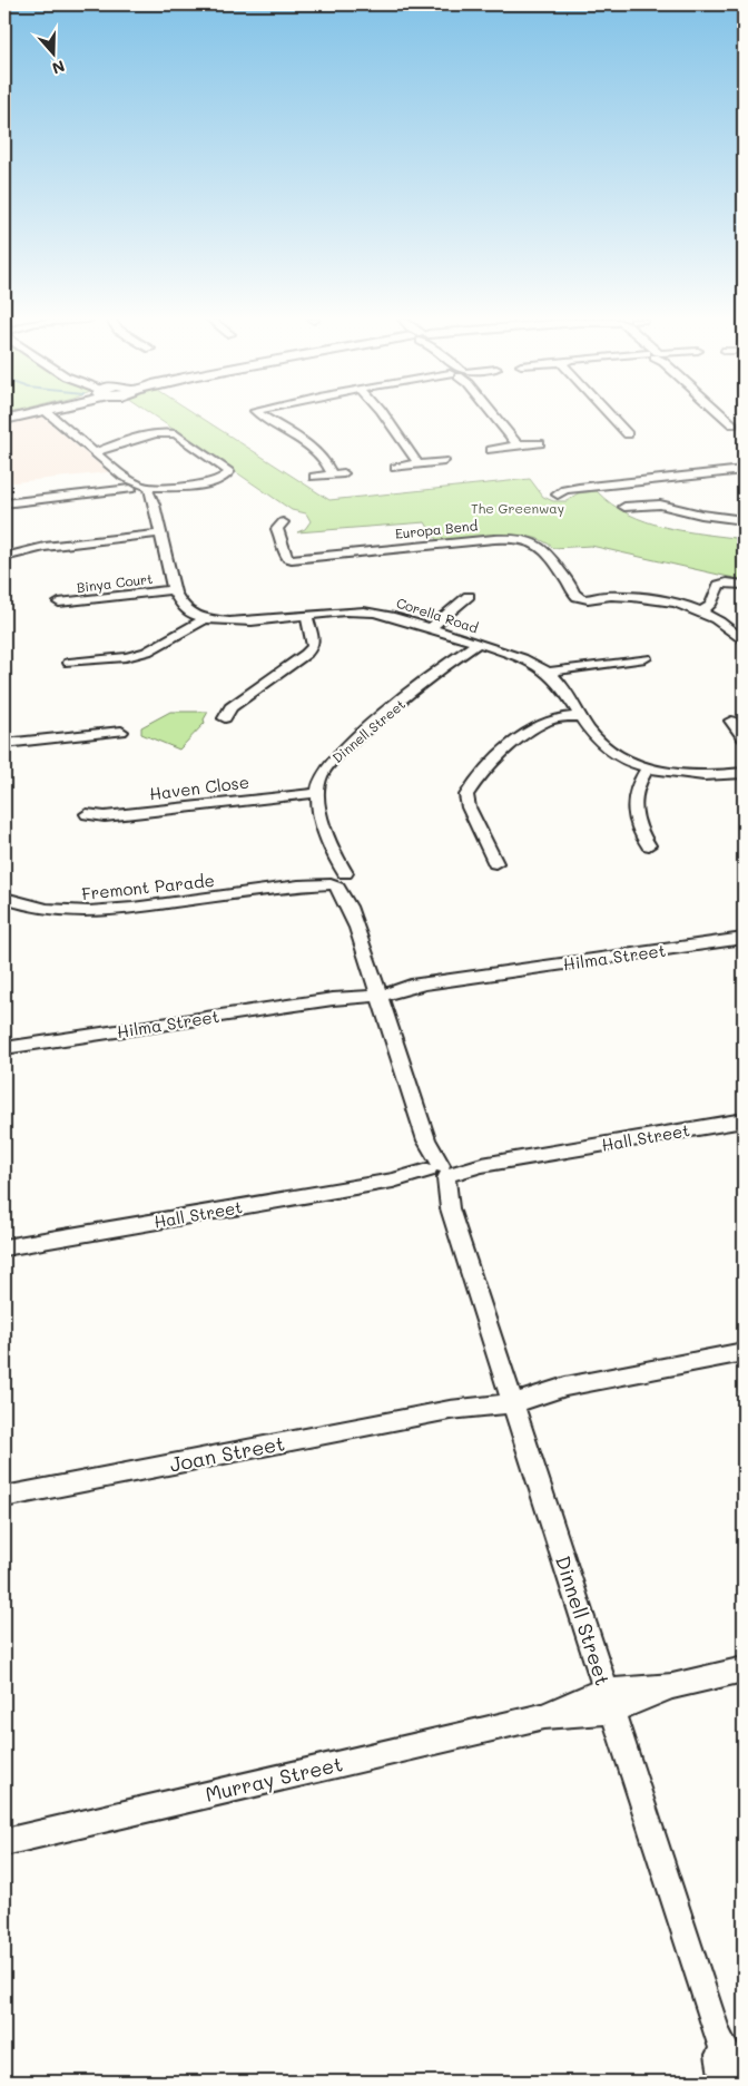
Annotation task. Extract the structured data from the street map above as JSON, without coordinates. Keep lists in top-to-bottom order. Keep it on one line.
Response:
{"streets":{"street":["Europa Bend","Binya Court","Corella Road","Dinnell Street","Haven Close","Fremont Parade","Hilma Street","Hall Street","Joan Street","Murray Street"]},"crossings":[["Binya Court","Corella Road"],["Corella Road","Dinnell Street"],["Dinnell Street","Haven Close"],["Dinnell Street","Fremont Parade"],["Dinnell Street","Hilma Street"],["Dinnell Street","Hall Street"],["Dinnell Street","Joan Street"],["Dinnell Street","Murray Street"]],"parks":["The Greenway"],"north":"bottom"}
